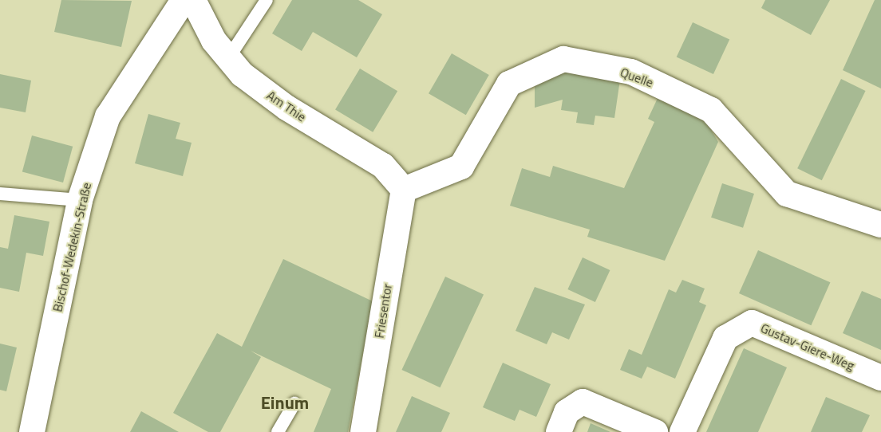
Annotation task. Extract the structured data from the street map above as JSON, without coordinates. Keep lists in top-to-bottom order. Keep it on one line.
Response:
{"streets":{"street":["Quelle","Am Thie","Bischof-Wedekin-Straße","Friesentor","Gustav-Giere-Weg"]},"crossings":[["Quelle","Am Thie"],["Quelle","Friesentor"],["Am Thie","Friesentor"]],"districts":["Einum"]}
